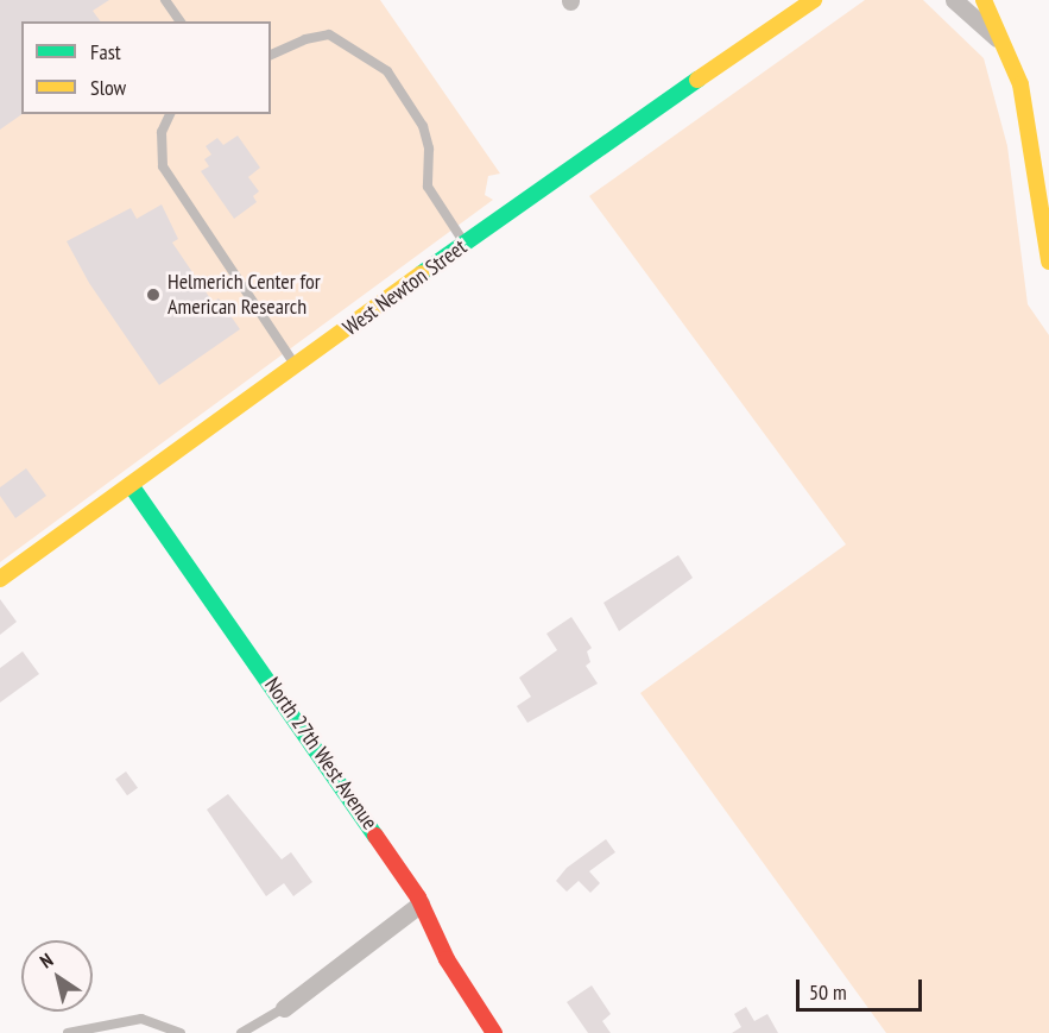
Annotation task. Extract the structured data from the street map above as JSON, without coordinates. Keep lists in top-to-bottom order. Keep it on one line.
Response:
{"streets":{"street":["West Newton Street","North 27th West Avenue"]},"crossings":[["West Newton Street","North 27th West Avenue"]],"places":["Helmerich Center for American Research"],"legend":["Fast","Slow"],"scale_bar":"50 m","north":"top left"}
